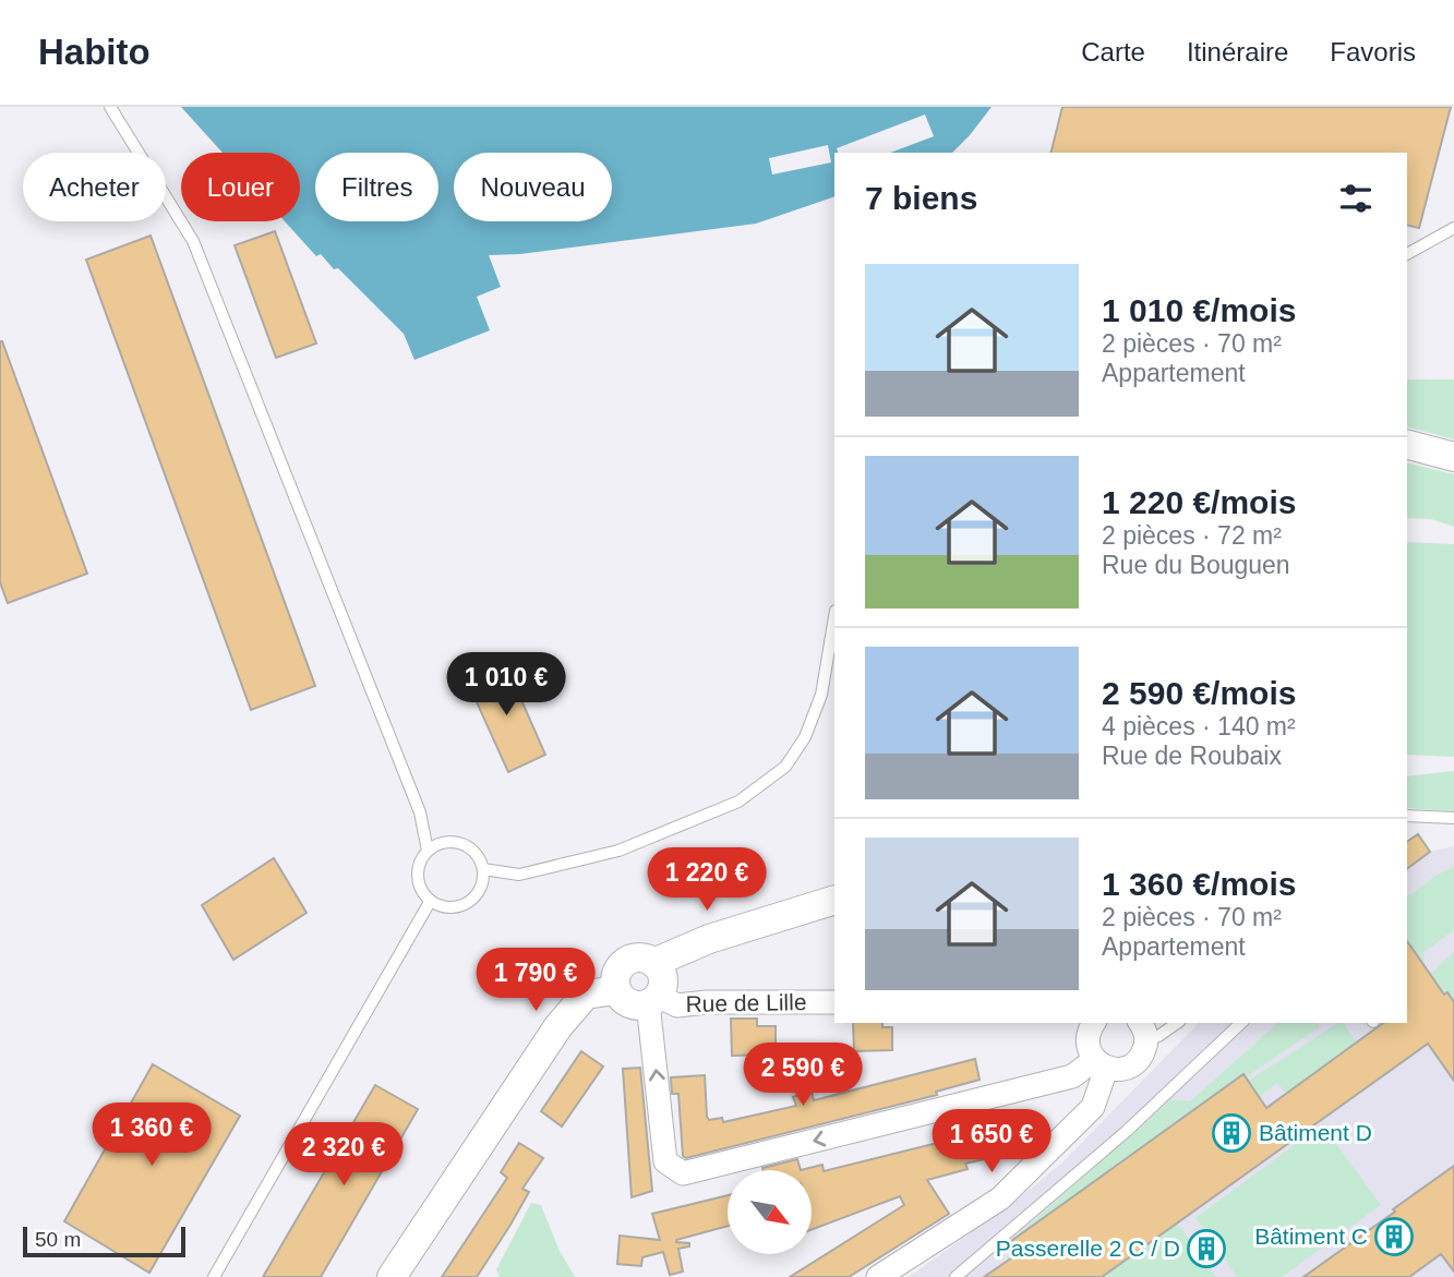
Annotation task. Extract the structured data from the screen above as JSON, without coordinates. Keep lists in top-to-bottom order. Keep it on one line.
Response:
{"streets":{"street":["Rue de Lille"]},"places":{"building":["Bâtiment D","Bâtiment C","Passerelle 2 C / D"]},"scale_bar":"50 m","north":"bottom right","page":{"header":"Habito","nav":["Carte","Itinéraire","Favoris"],"chip":["Acheter","Louer","Filtres","Nouveau"],"heading":"7 biens","list":[{"name":"1 010 €/mois","note":"2 pièces · 70 m² · Appartement"},{"name":"1 220 €/mois","note":"2 pièces · 72 m² · Rue du Bouguen"},{"name":"2 590 €/mois","note":"4 pièces · 140 m² · Rue de Roubaix"},{"name":"1 360 €/mois","note":"2 pièces · 70 m² · Appartement"}],"price":["1 010 €","1 220 €","1 790 €","2 590 €","1 360 €","1 650 €","2 320 €"],"scale":"50 m"}}
